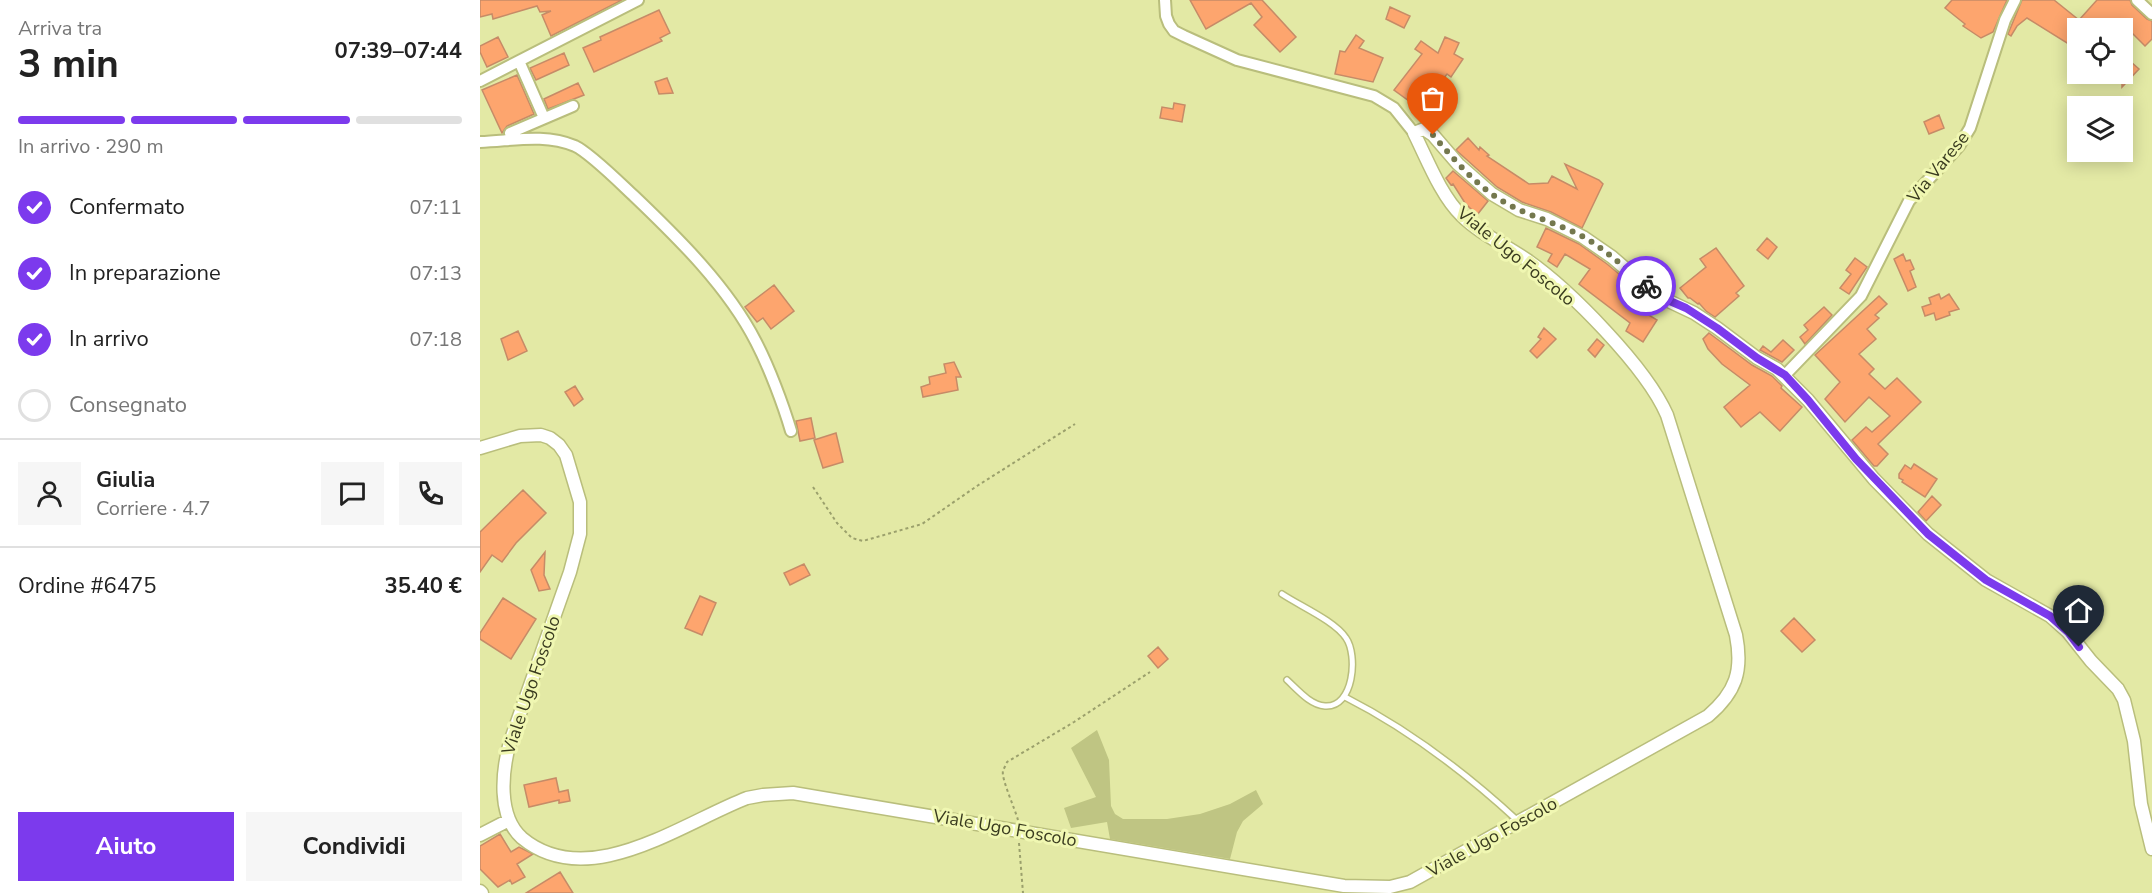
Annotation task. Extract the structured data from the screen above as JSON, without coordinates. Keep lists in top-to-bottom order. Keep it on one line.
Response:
{"streets":{"street":["Via Varese","Viale Ugo Foscolo"]},"page":{"heading":["3 min","Arriva tra","07:39–07:44"],"panel":["Giulia","Corriere · 4.7","Ordine #6475","35.40 €"],"bar":"In arrivo · 290 m","list":[["Confermato","07:11"],["In preparazione","07:13"],["In arrivo","07:18"],"Consegnato"],"buttons":["Aiuto","Condividi"]}}
